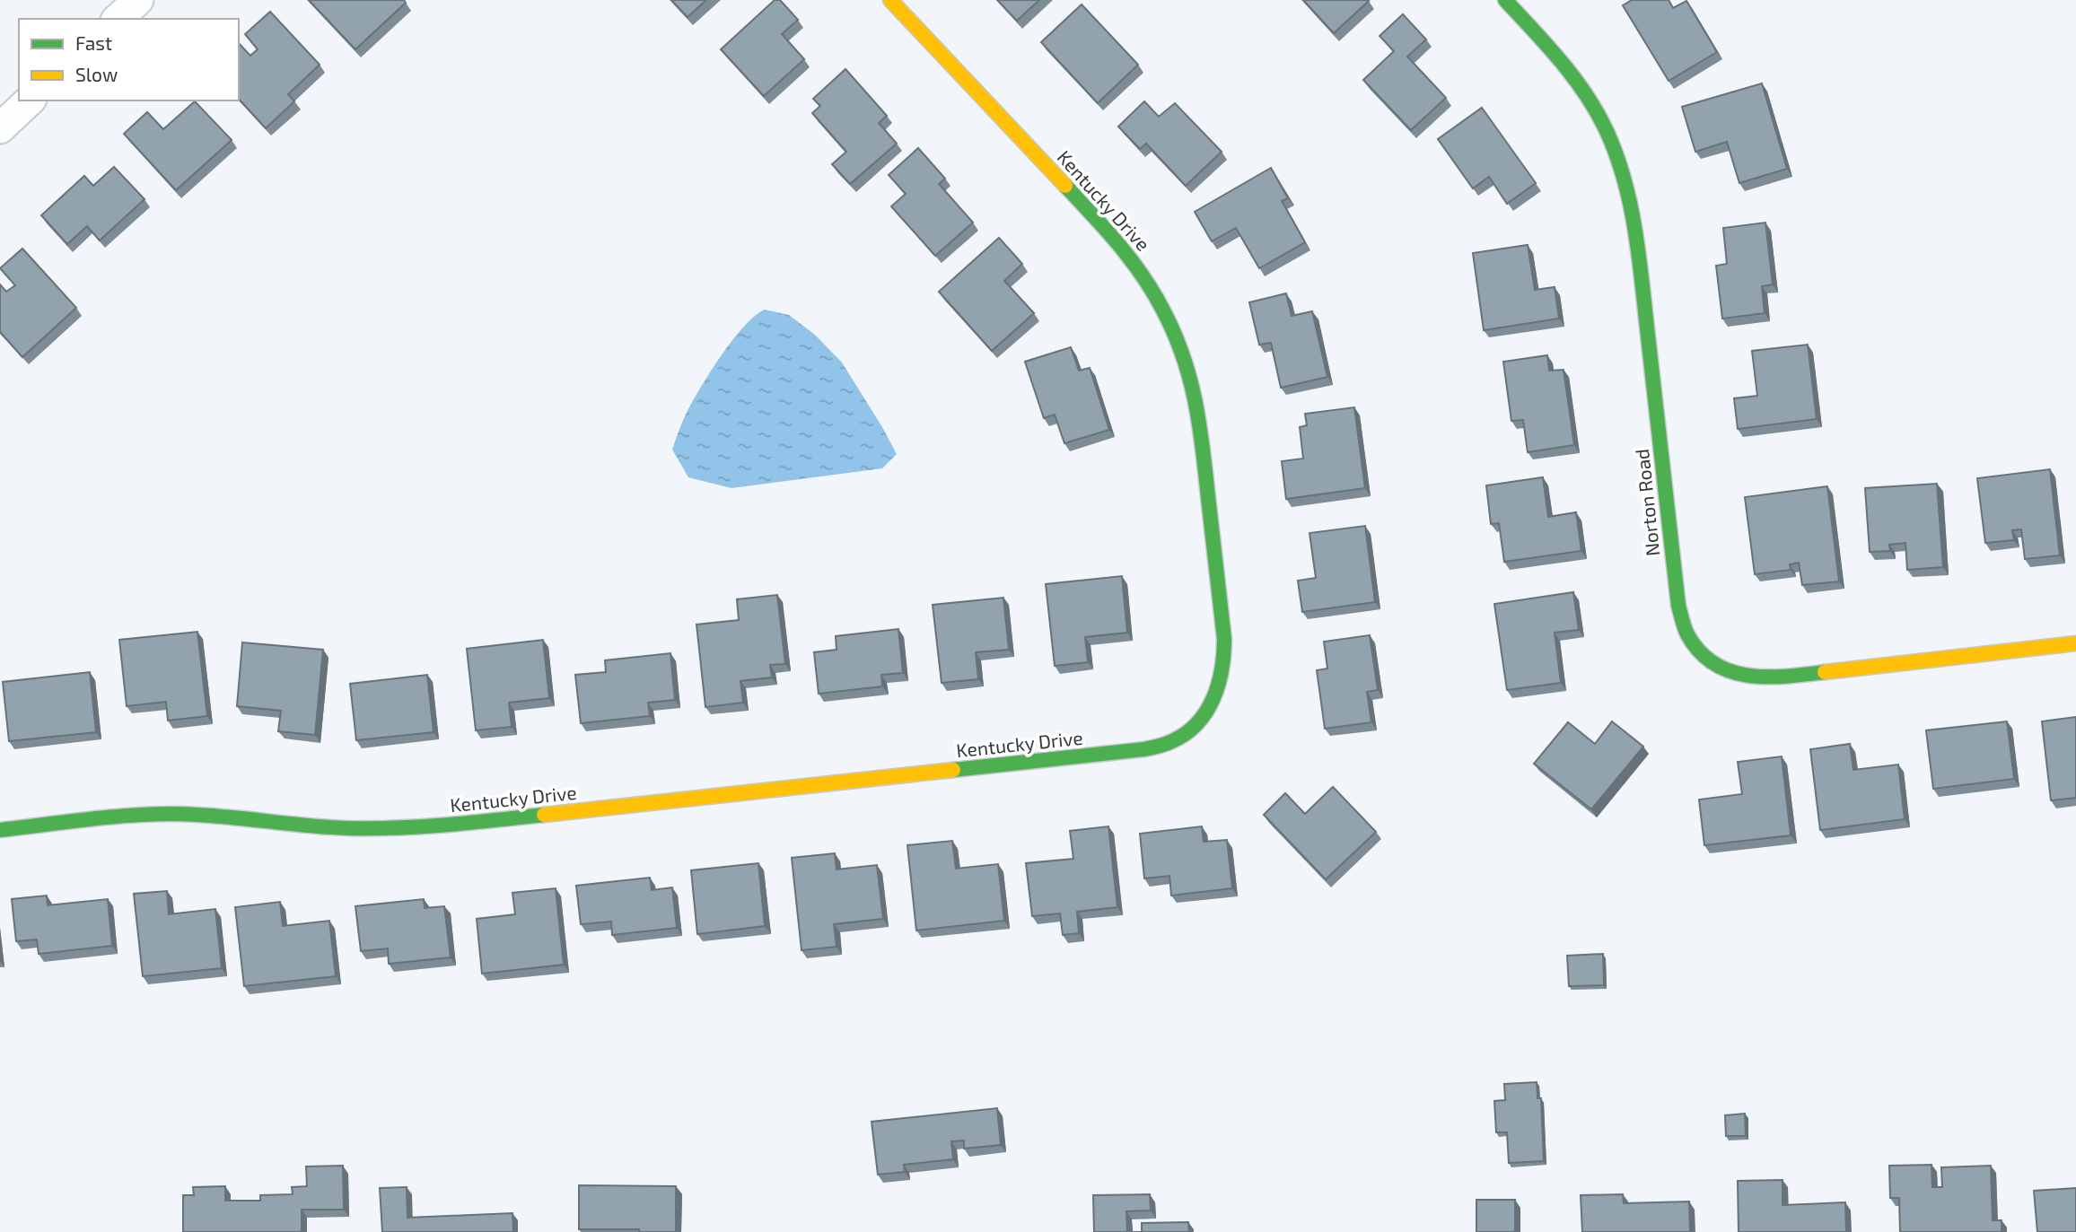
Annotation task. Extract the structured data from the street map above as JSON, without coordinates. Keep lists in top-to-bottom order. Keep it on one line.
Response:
{"streets":{"street":["Kentucky Drive","Norton Road"]},"legend":["Fast","Slow"]}
